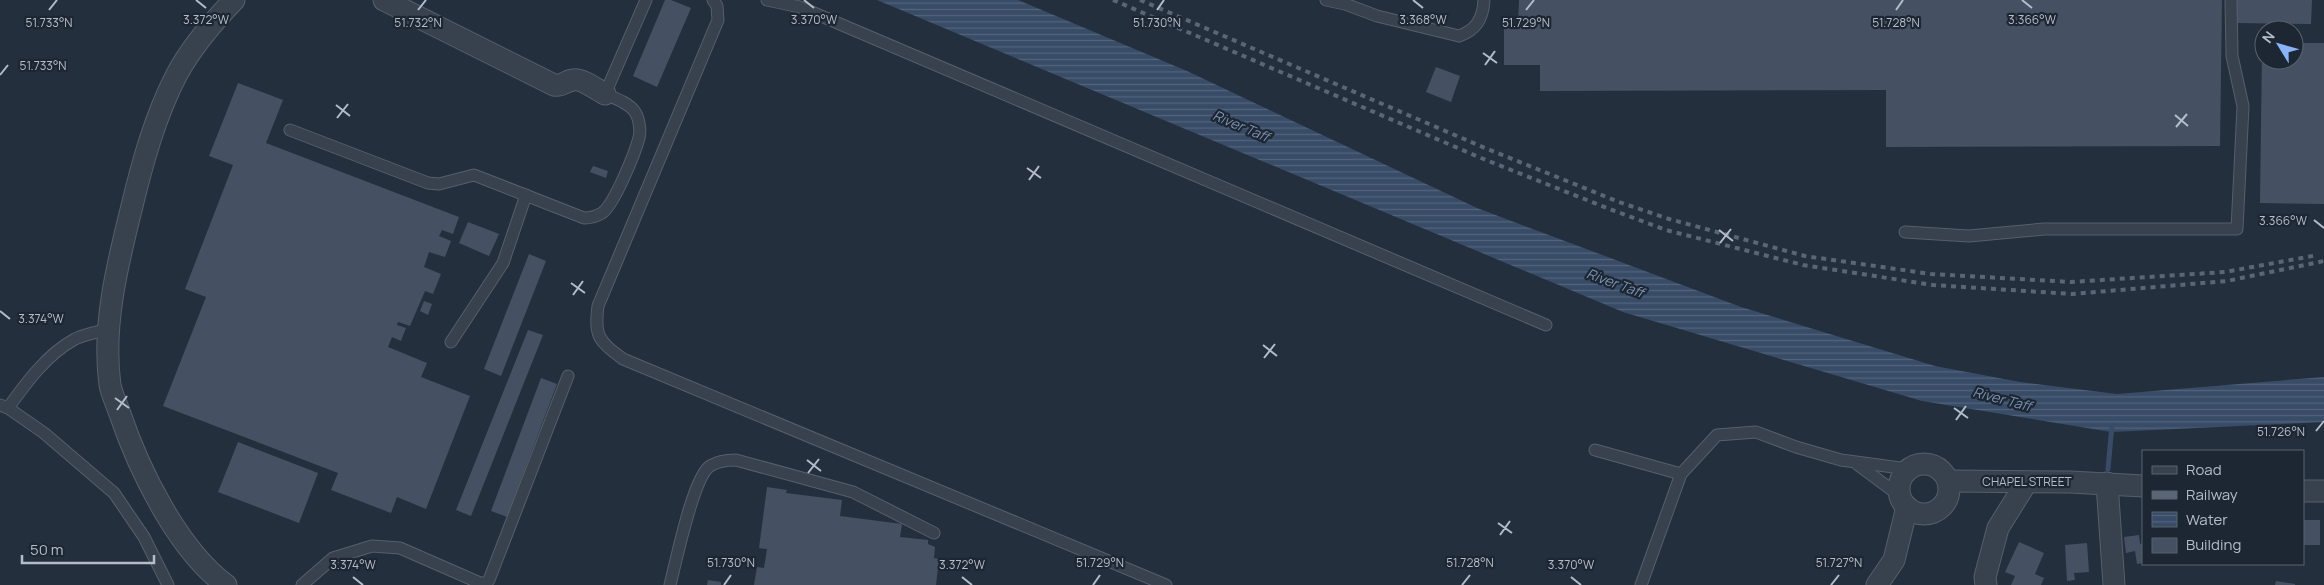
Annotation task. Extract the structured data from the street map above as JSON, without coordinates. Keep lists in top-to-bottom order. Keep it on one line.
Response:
{"streets":{"street":["CHAPEL STREET"]},"water":["River Taff"],"legend":["Road","Railway","Water","Building"],"scale_bar":"50 m","north":"top left","coordinates":["3.372°W","3.370°W","3.368°W","3.366°W","51.732°N","51.733°N","51.730°N","51.729°N","51.728°N","3.374°W","51.726°N","51.727°N"]}
